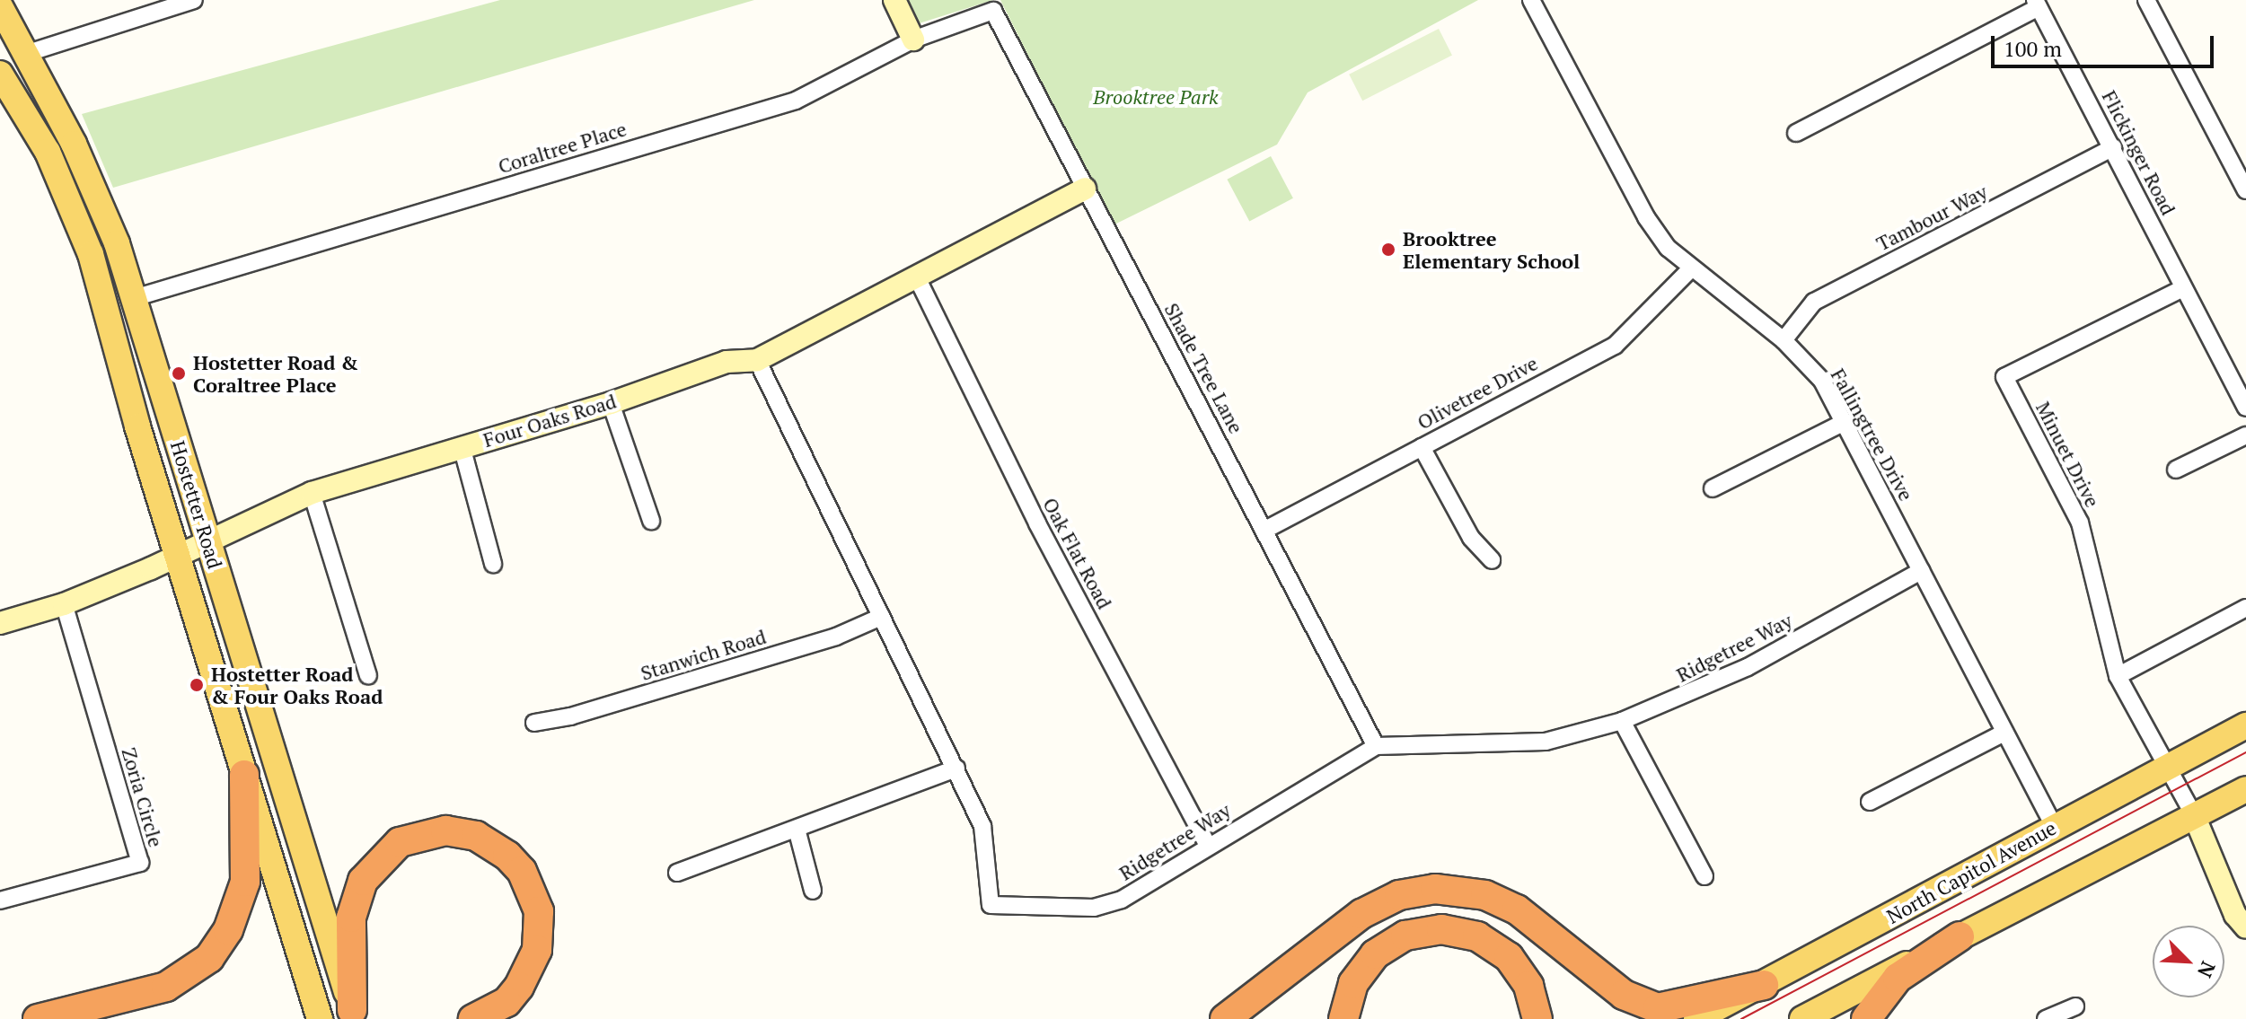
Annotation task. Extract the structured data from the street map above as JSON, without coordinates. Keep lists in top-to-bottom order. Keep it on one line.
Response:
{"streets":{"main road":["Hostetter Road","North Capitol Avenue"],"street":["Coraltree Place","Flickinger Road","Tambour Way","Shade Tree Lane","Olivetree Drive","Four Oaks Road","Fallingtree Drive","Minuet Drive","Oak Flat Road","Ridgetree Way","Stanwich Road","Zoria Circle"]},"crossings":[["Coraltree Place","Shade Tree Lane"],["Coraltree Place","Hostetter Road"],["Flickinger Road","Tambour Way"],["Flickinger Road","Minuet Drive"],["Tambour Way","Fallingtree Drive"],["Shade Tree Lane","Olivetree Drive"],["Shade Tree Lane","Four Oaks Road"],["Shade Tree Lane","Ridgetree Way"],["Olivetree Drive","Fallingtree Drive"],["Four Oaks Road","Hostetter Road"],["Four Oaks Road","Oak Flat Road"],["Four Oaks Road","Ridgetree Way"],["Four Oaks Road","Zoria Circle"],["Fallingtree Drive","Ridgetree Way"],["Fallingtree Drive","North Capitol Avenue"],["Minuet Drive","North Capitol Avenue"],["Oak Flat Road","Ridgetree Way"],["Ridgetree Way","Stanwich Road"]],"parks":["Brooktree Park"],"places":["Brooktree Elementary School","Hostetter Road & Coraltree Place","Hostetter Road & Four Oaks Road"],"scale_bar":"100 m","north":"bottom right"}
